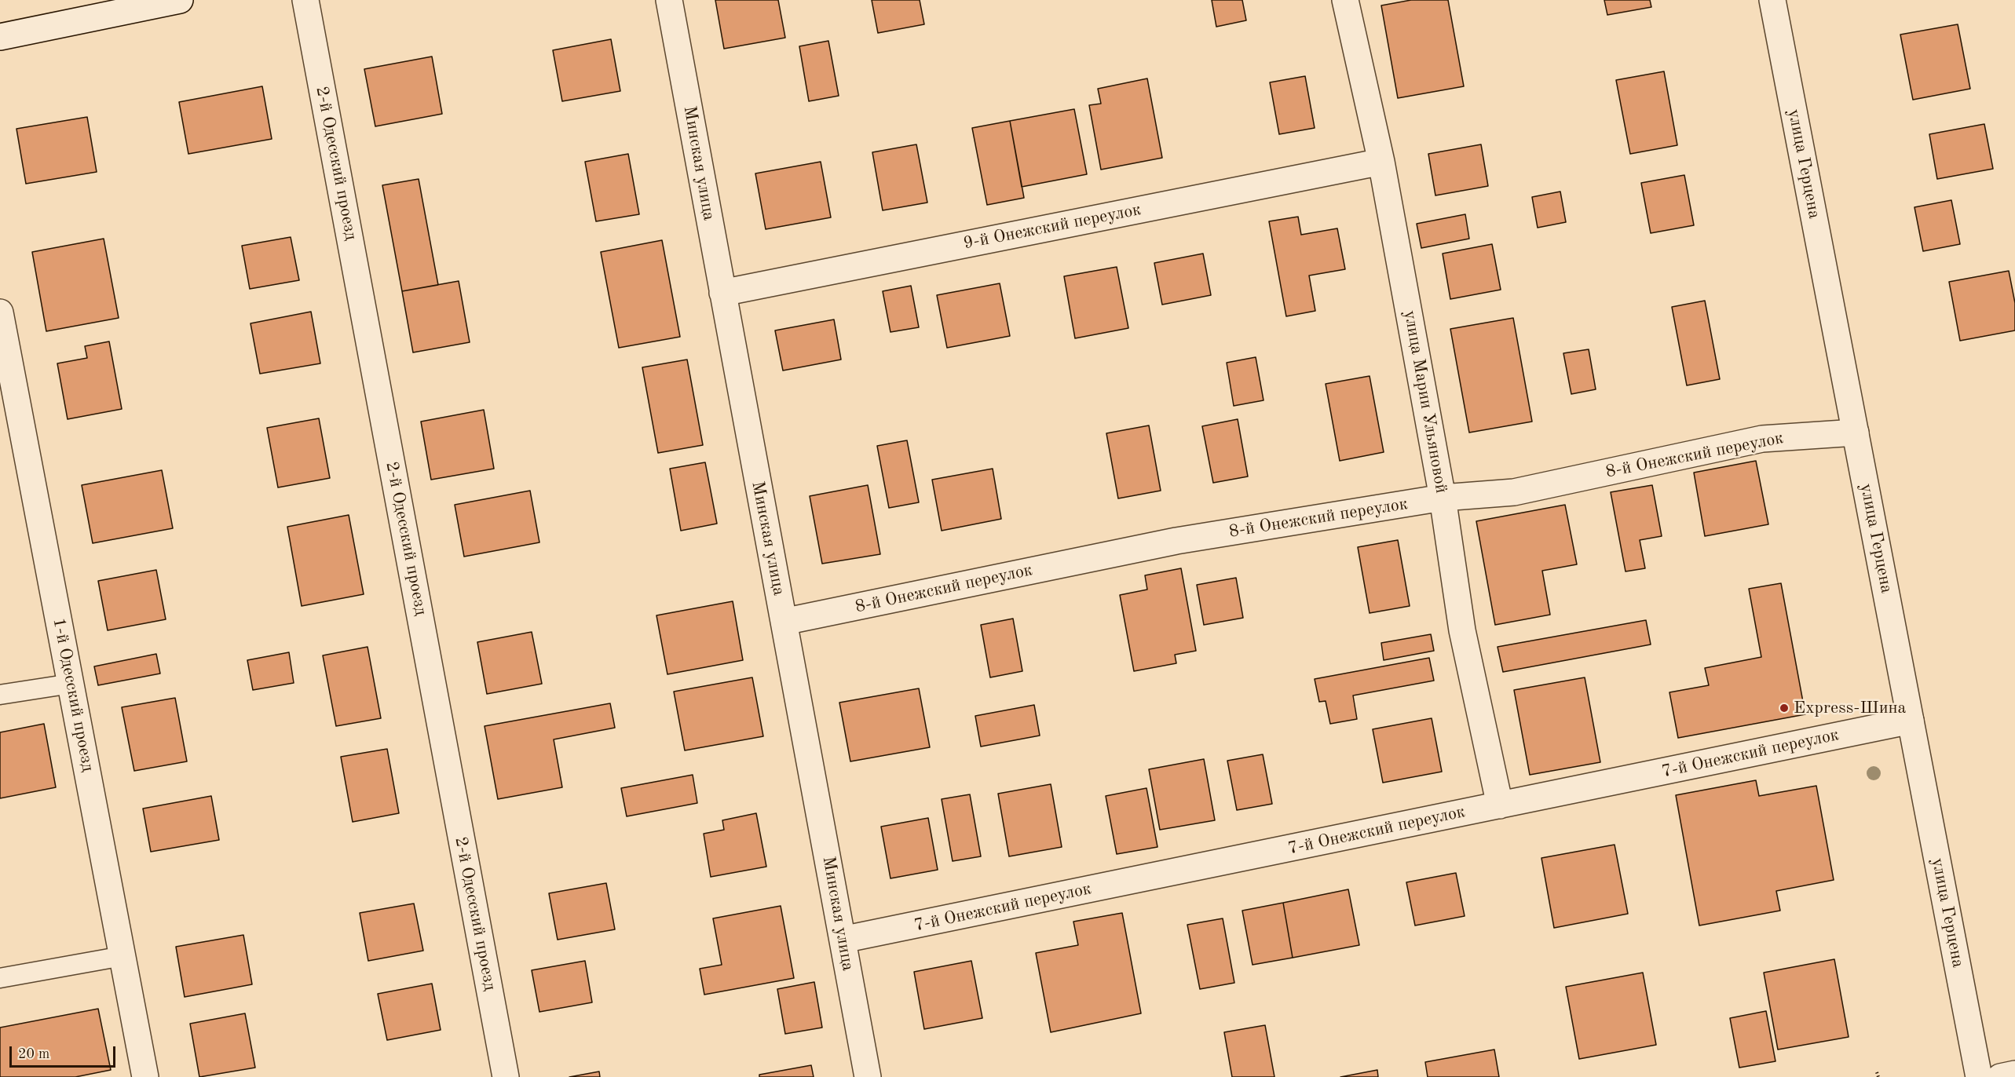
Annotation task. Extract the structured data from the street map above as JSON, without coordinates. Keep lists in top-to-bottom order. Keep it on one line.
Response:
{"streets":{"street":["2-й Одесский проезд","Минская улица","улица Герцена","9-й Онежский переулок","улица Марии Ульяновой","8-й Онежский переулок","1-й Одесский проезд","7-й Онежский переулок"]},"crossings":[["Минская улица","9-й Онежский переулок"],["Минская улица","8-й Онежский переулок"],["Минская улица","7-й Онежский переулок"],["улица Герцена","8-й Онежский переулок"],["улица Герцена","7-й Онежский переулок"],["9-й Онежский переулок","улица Марии Ульяновой"],["улица Марии Ульяновой","8-й Онежский переулок"],["улица Марии Ульяновой","7-й Онежский переулок"]],"places":["Express-Шина"],"scale_bar":"20 m"}
